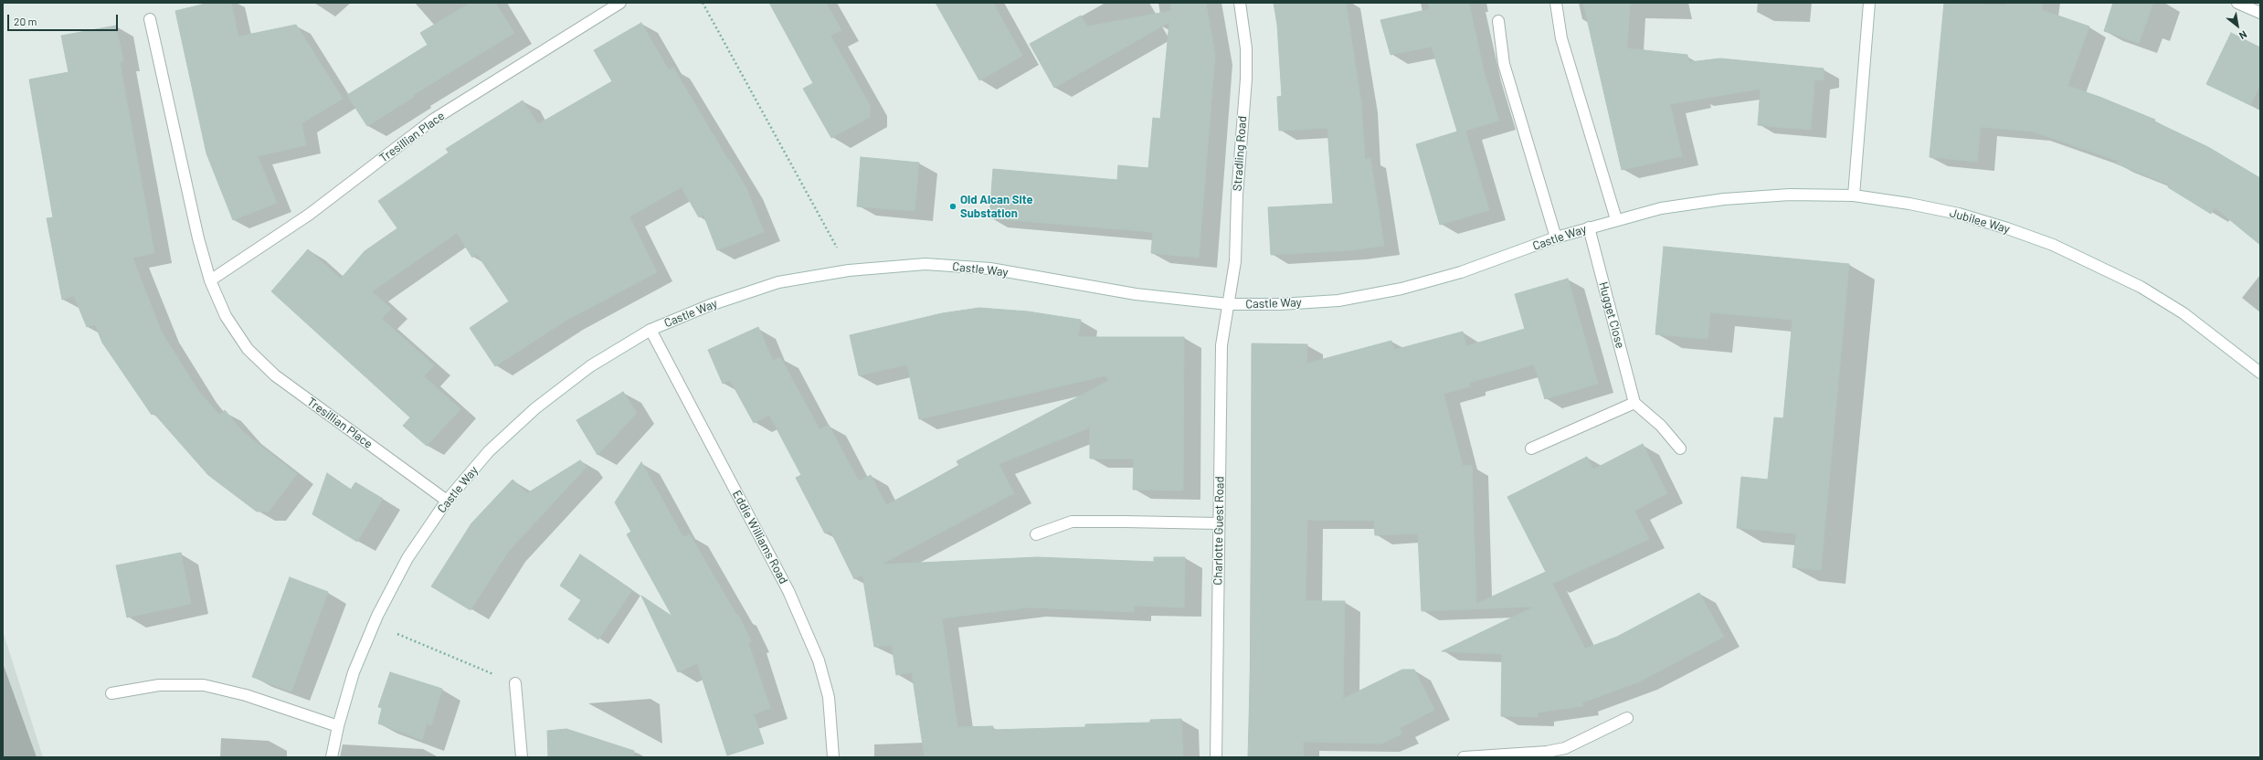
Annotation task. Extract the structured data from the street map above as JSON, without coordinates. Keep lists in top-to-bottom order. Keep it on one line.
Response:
{"streets":{"street":["Tresillian Place","Stradling Road","Jubilee Way","Castle Way","Hugget Close","Charlotte Guest Road","Eddie Williams Road"]},"crossings":[["Tresillian Place","Castle Way"],["Stradling Road","Castle Way"],["Stradling Road","Charlotte Guest Road"],["Jubilee Way","Castle Way"],["Castle Way","Hugget Close"],["Castle Way","Charlotte Guest Road"],["Castle Way","Eddie Williams Road"]],"places":["Old Alcan Site Substation"],"scale_bar":"20 m","north":"bottom right"}
